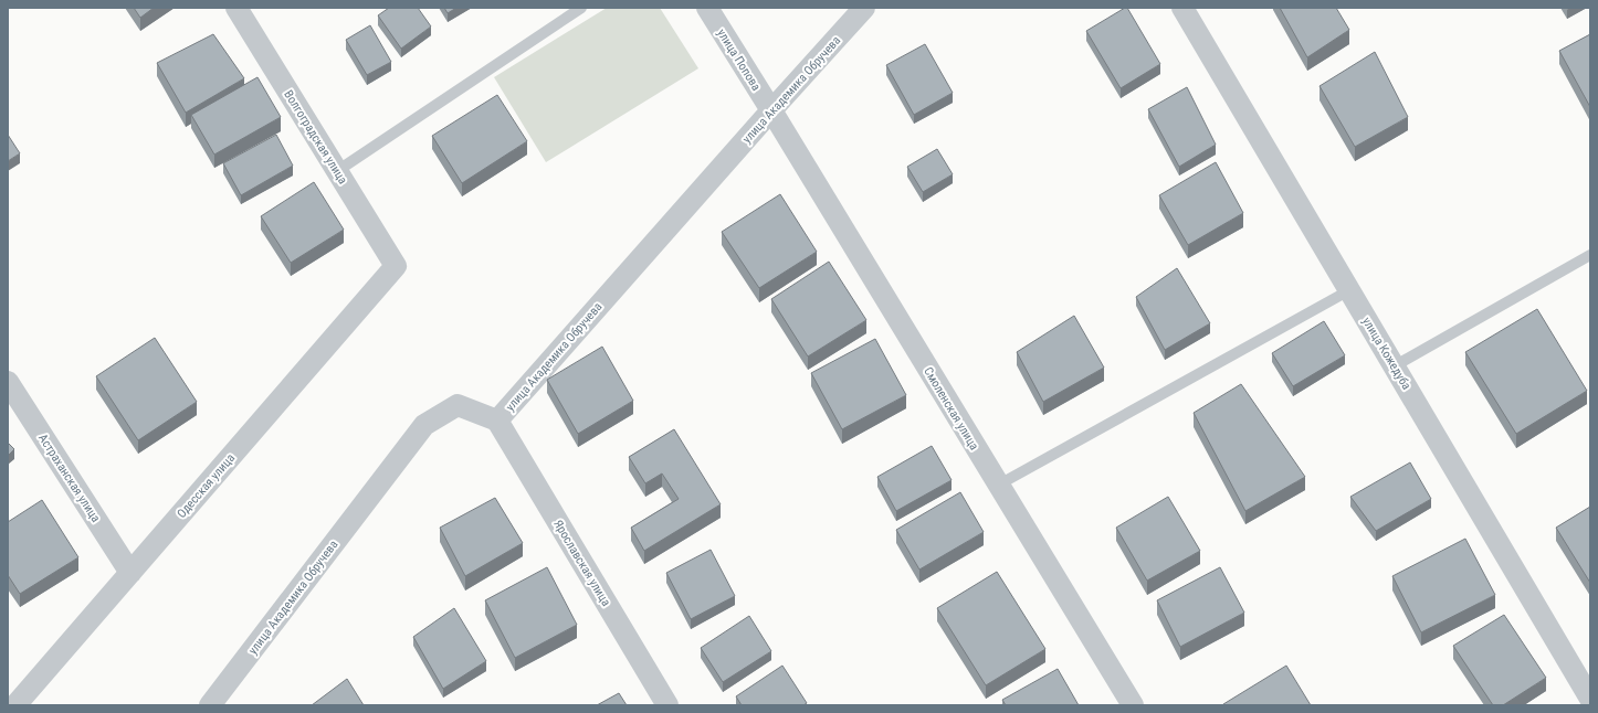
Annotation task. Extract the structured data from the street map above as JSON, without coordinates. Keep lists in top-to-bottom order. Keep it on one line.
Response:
{"streets":{"street":["улица Попова","улица Академика Обручева","Волгоградская улица","улица Кожедуба","Смоленская улица","Астраханская улица","Одесская улица","Ярославская улица"]},"crossings":[["улица Попова","улица Академика Обручева"],["улица Попова","Смоленская улица"],["улица Академика Обручева","Смоленская улица"],["улица Академика Обручева","Ярославская улица"],["Волгоградская улица","Одесская улица"],["Астраханская улица","Одесская улица"]]}
